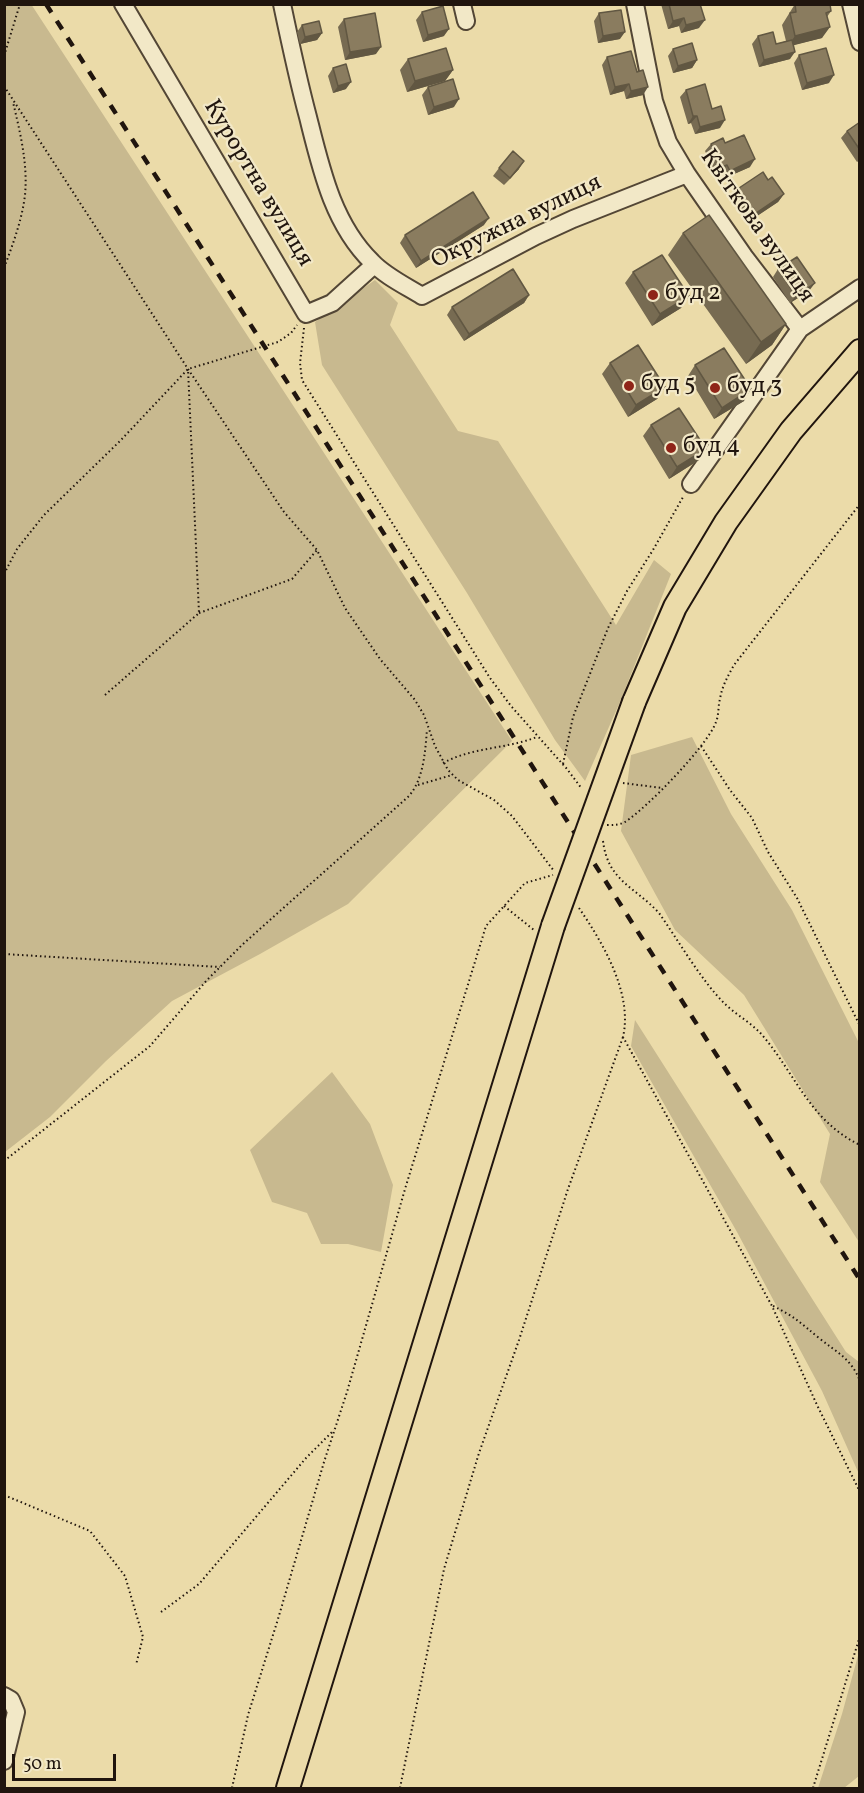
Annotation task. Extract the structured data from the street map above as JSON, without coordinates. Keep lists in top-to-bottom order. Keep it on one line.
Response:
{"streets":{"street":["Курортна вулиця","Окружна вулиця","Квіткова вулиця"]},"crossings":[["Окружна вулиця","Квіткова вулиця"]],"places":["буд 2","буд 5","буд 3","буд 4"],"scale_bar":"50 m"}
